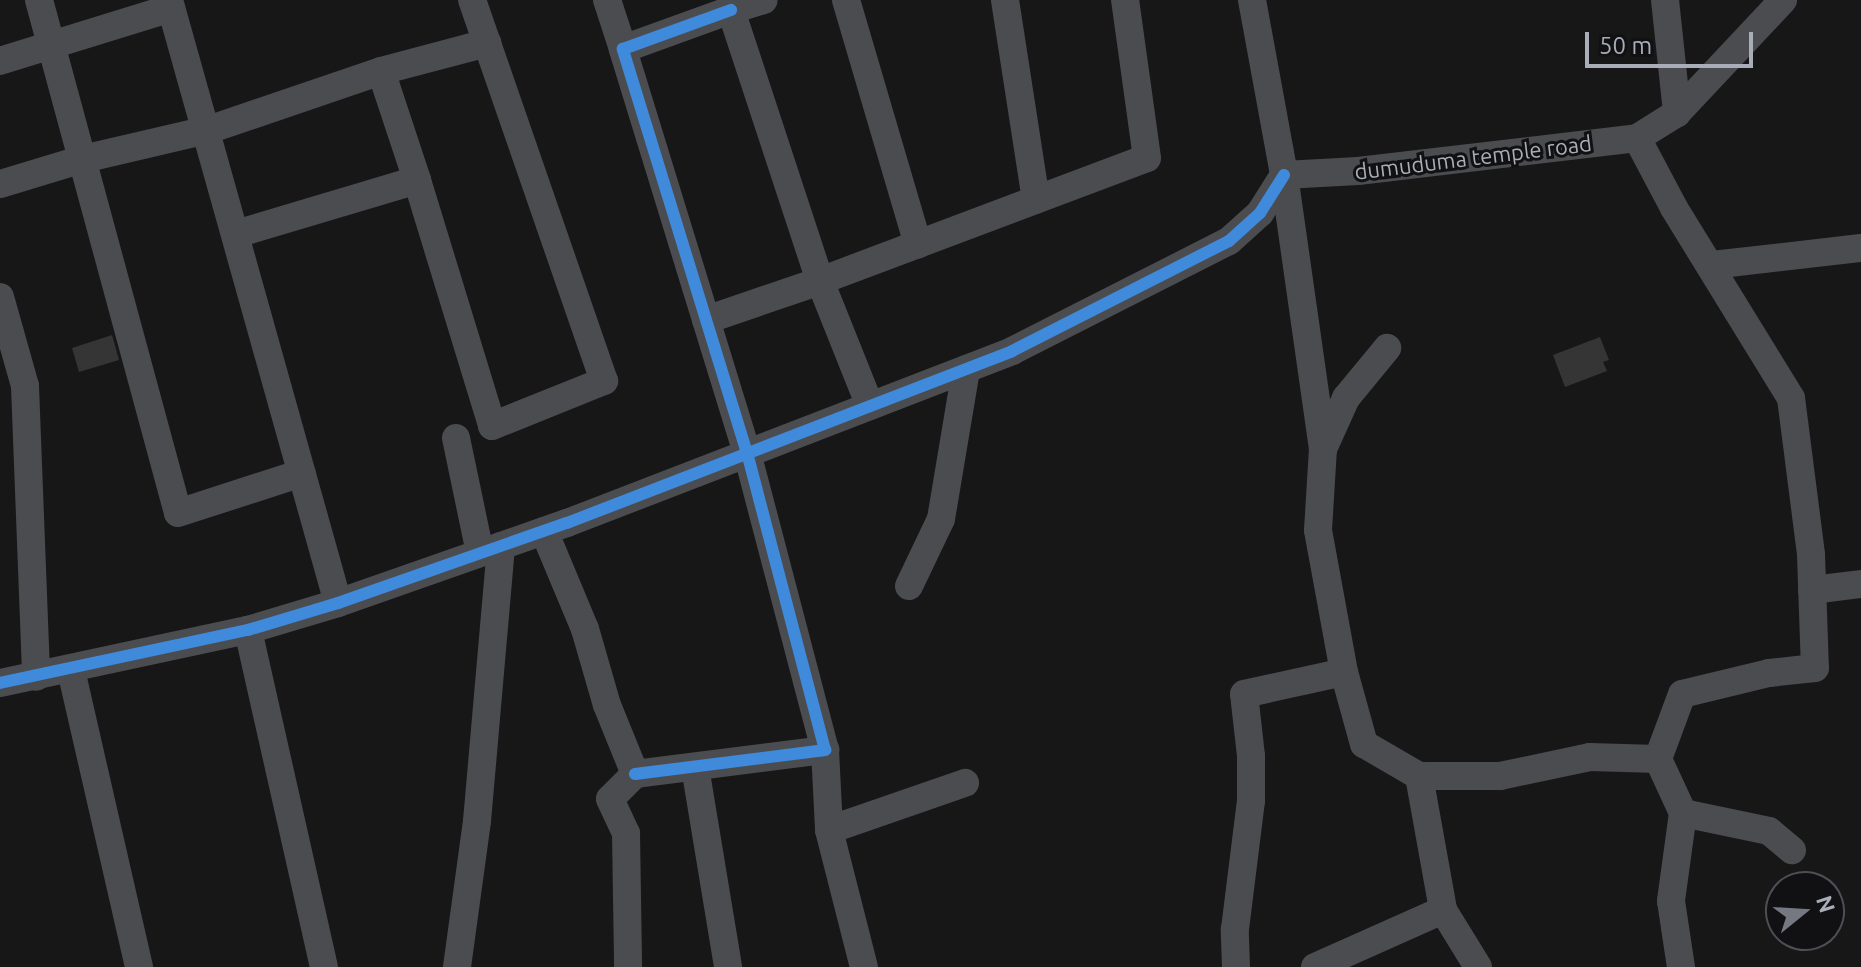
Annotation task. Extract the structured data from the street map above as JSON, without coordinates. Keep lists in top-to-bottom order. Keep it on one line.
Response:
{"streets":{"street":["dumuduma temple road"]},"scale_bar":"50 m","north":"right"}
